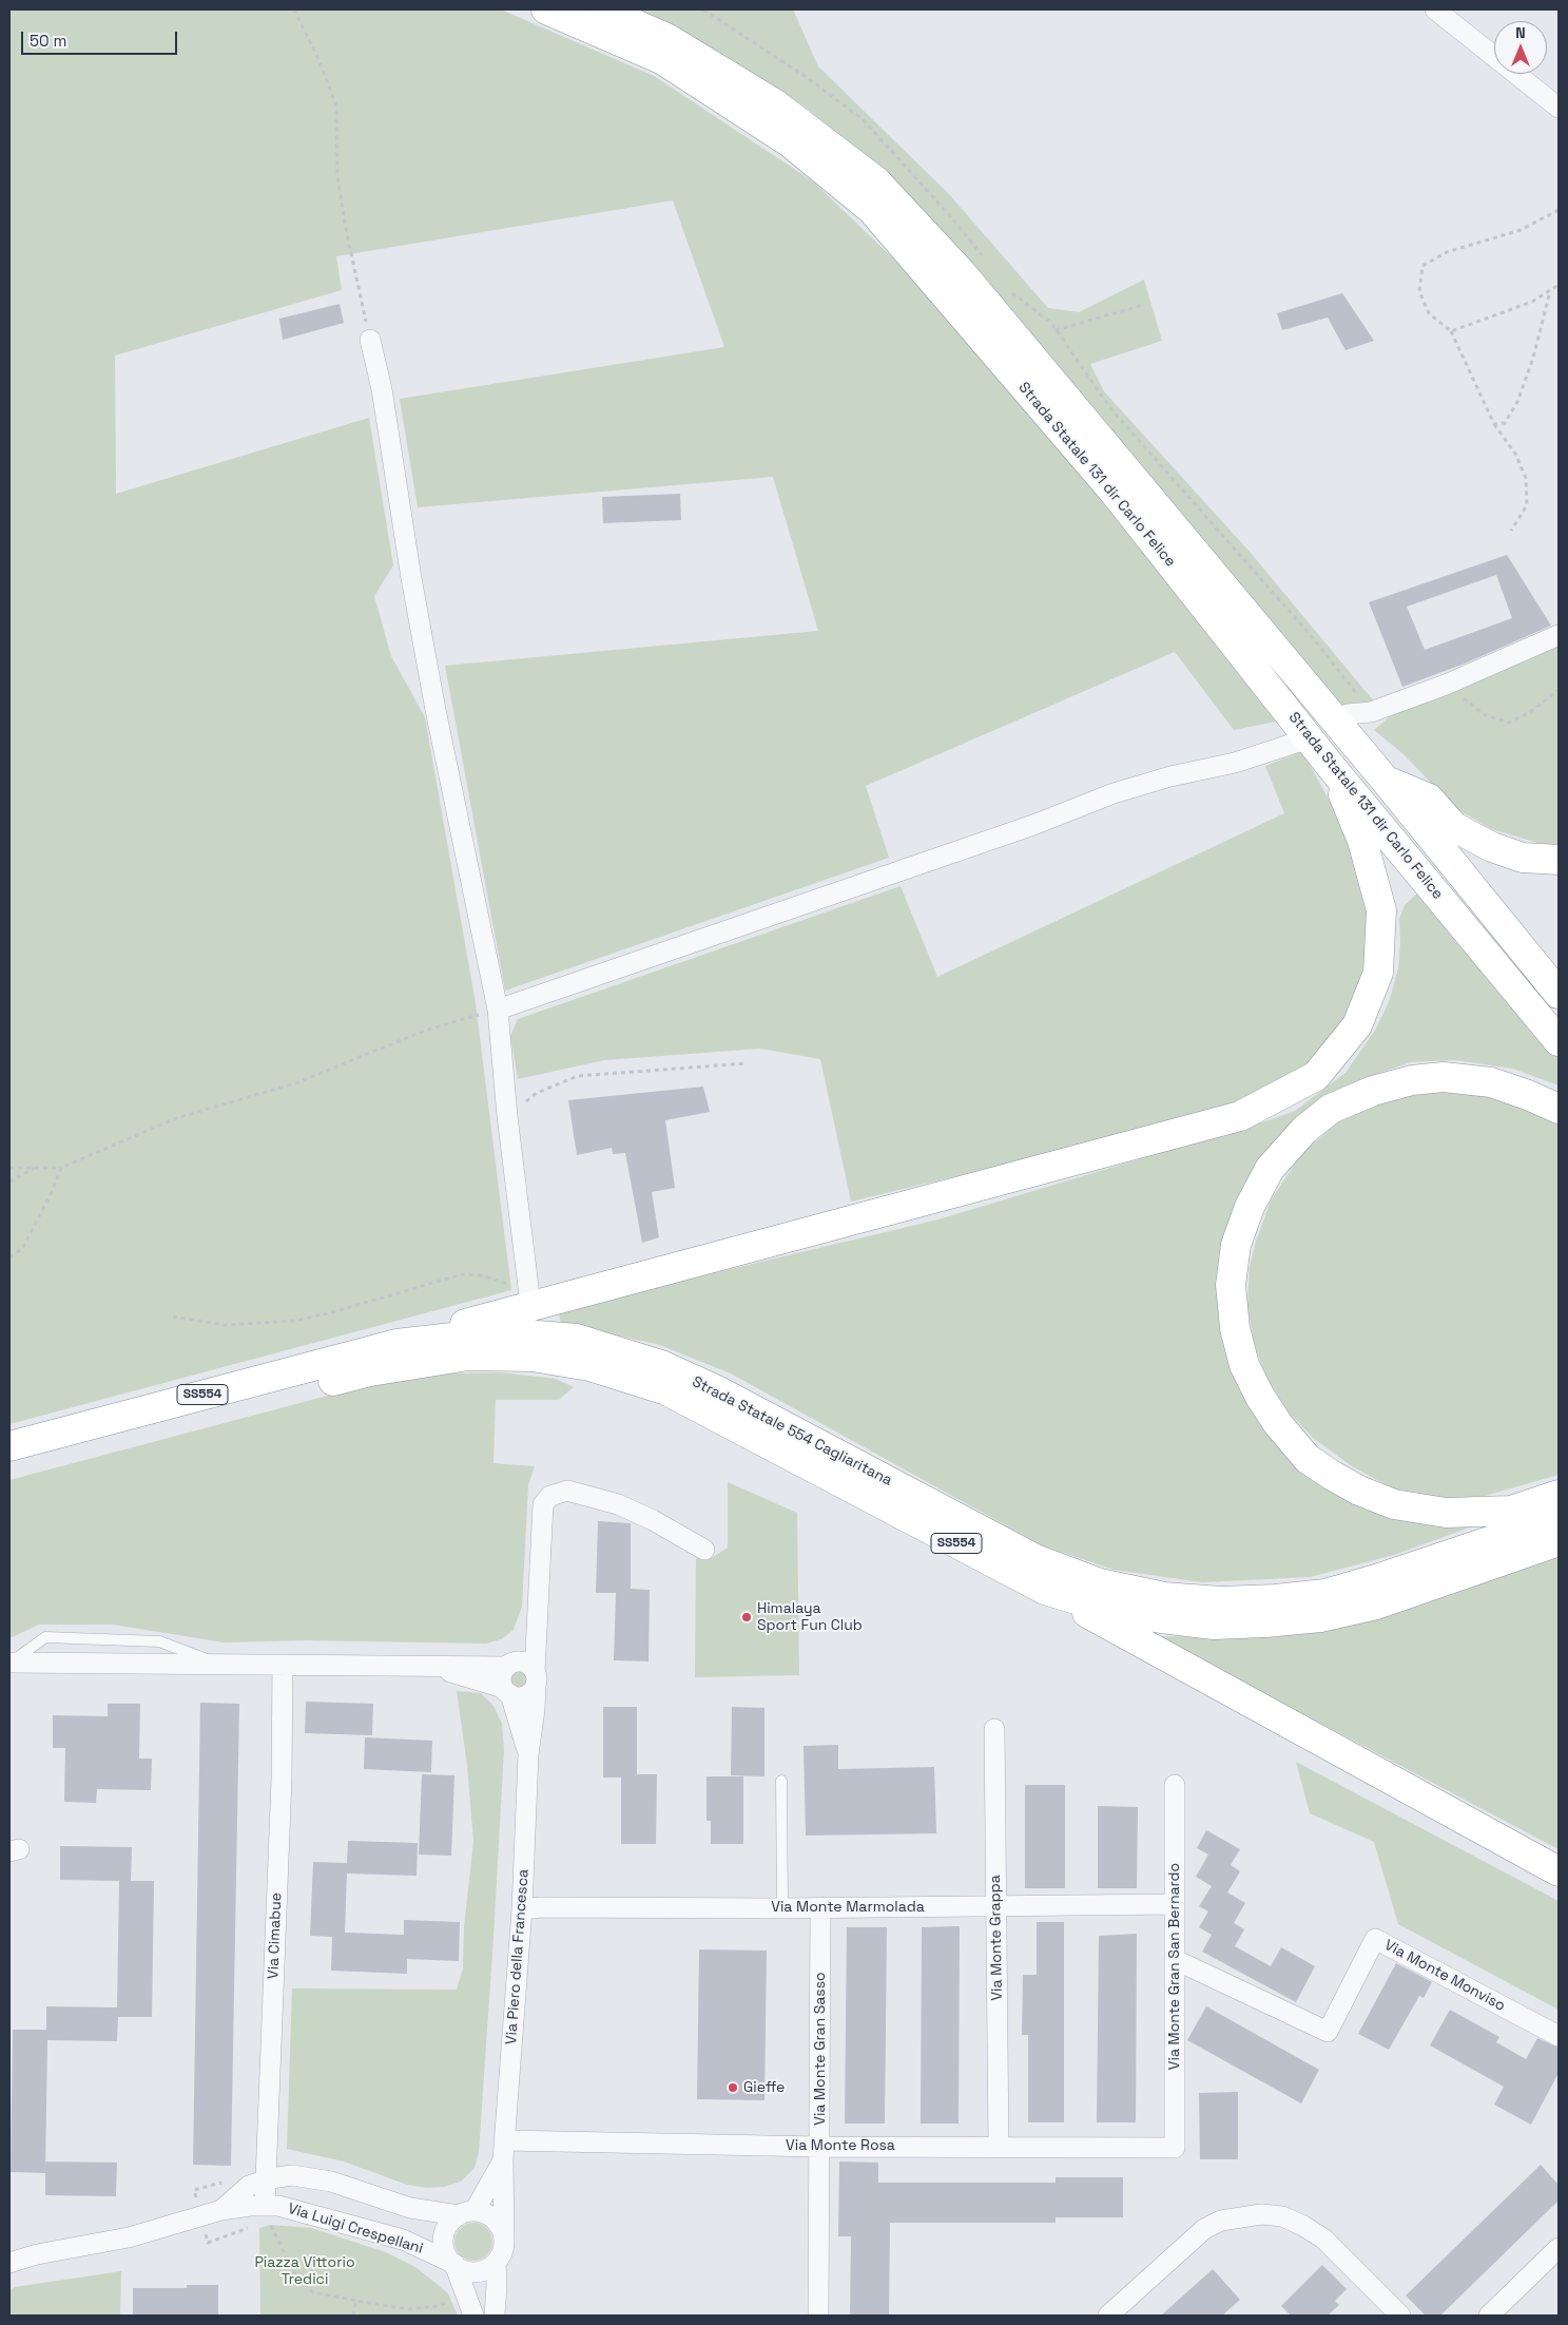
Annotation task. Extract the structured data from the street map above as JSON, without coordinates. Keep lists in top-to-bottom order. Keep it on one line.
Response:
{"streets":{"highway":["Strada Statale 131 dir Carlo Felice","SS554","Strada Statale 554 Cagliaritana"],"street":["Via Monte Marmolada","Via Cimabue","Via Monte Grappa","Via Piero della Francesca","Via Monte Gran San Bernardo","Via Monte Monviso","Via Monte Gran Sasso","Via Monte Rosa","Via Luigi Crespellani"]},"crossings":[["Via Monte Marmolada","Via Monte Grappa"],["Via Monte Marmolada","Via Piero della Francesca"],["Via Monte Marmolada","Via Monte Gran San Bernardo"],["Via Monte Marmolada","Via Monte Gran Sasso"],["Via Cimabue","Via Luigi Crespellani"],["Via Monte Grappa","Via Monte Rosa"],["Via Piero della Francesca","Via Monte Rosa"],["Via Piero della Francesca","Via Luigi Crespellani"],["Via Monte Gran San Bernardo","Via Monte Monviso"],["Via Monte Gran San Bernardo","Via Monte Rosa"],["Via Monte Gran Sasso","Via Monte Rosa"]],"parks":["Piazza Vittorio Tredici"],"places":["Himalaya Sport Fun Club","Gieffe"],"scale_bar":"50 m","north":"top"}
